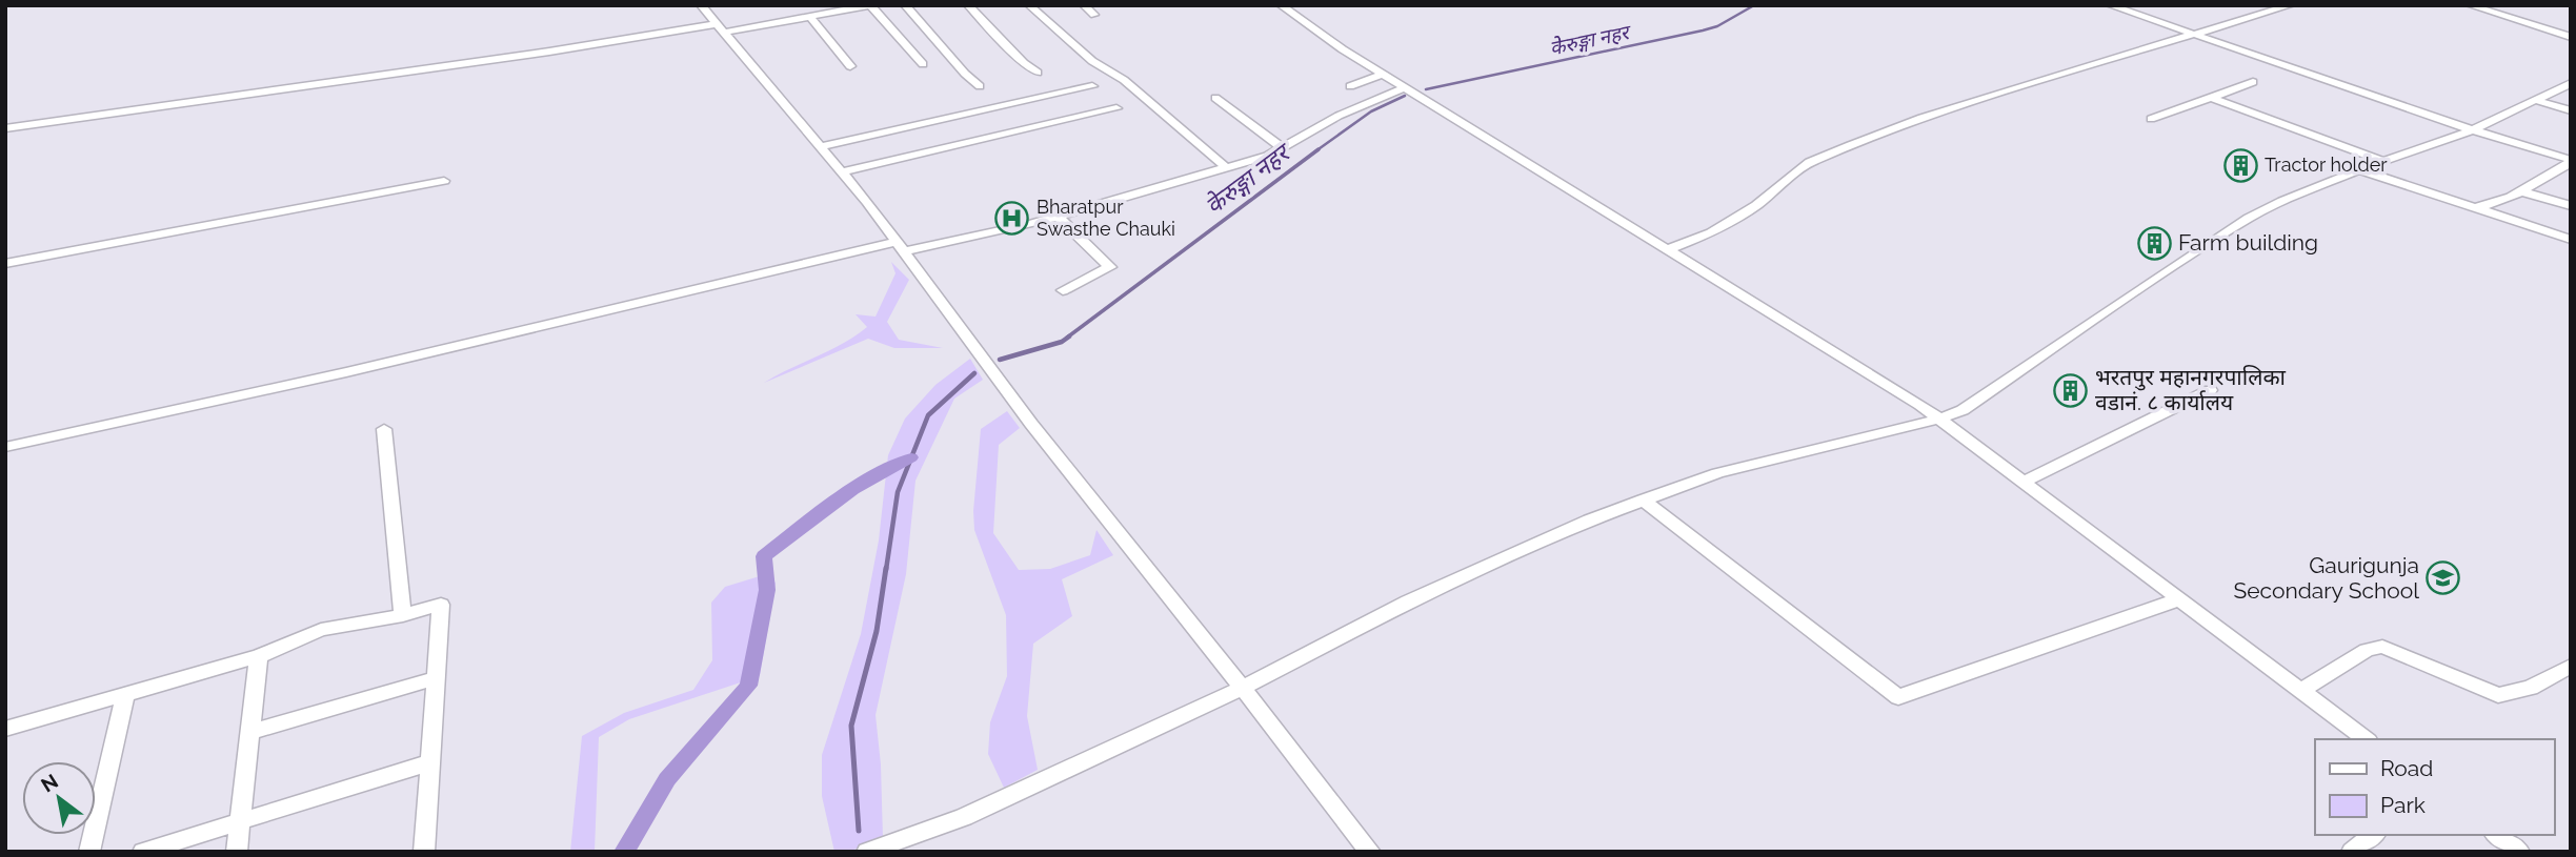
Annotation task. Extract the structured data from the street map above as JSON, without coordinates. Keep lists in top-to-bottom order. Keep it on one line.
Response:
{"water":["केेरुङ्गा नहर","केरुङ्गा नहर"],"places":{"building":["Tractor holder","Farm building","भरतपुर महानगरपालिका वडानं. ८ कार्यालय"],"hospital":["Bharatpur Swasthe Chauki"],"school or university":["Gaurigunja Secondary School"]},"legend":["Road","Park"],"north":"top left"}
